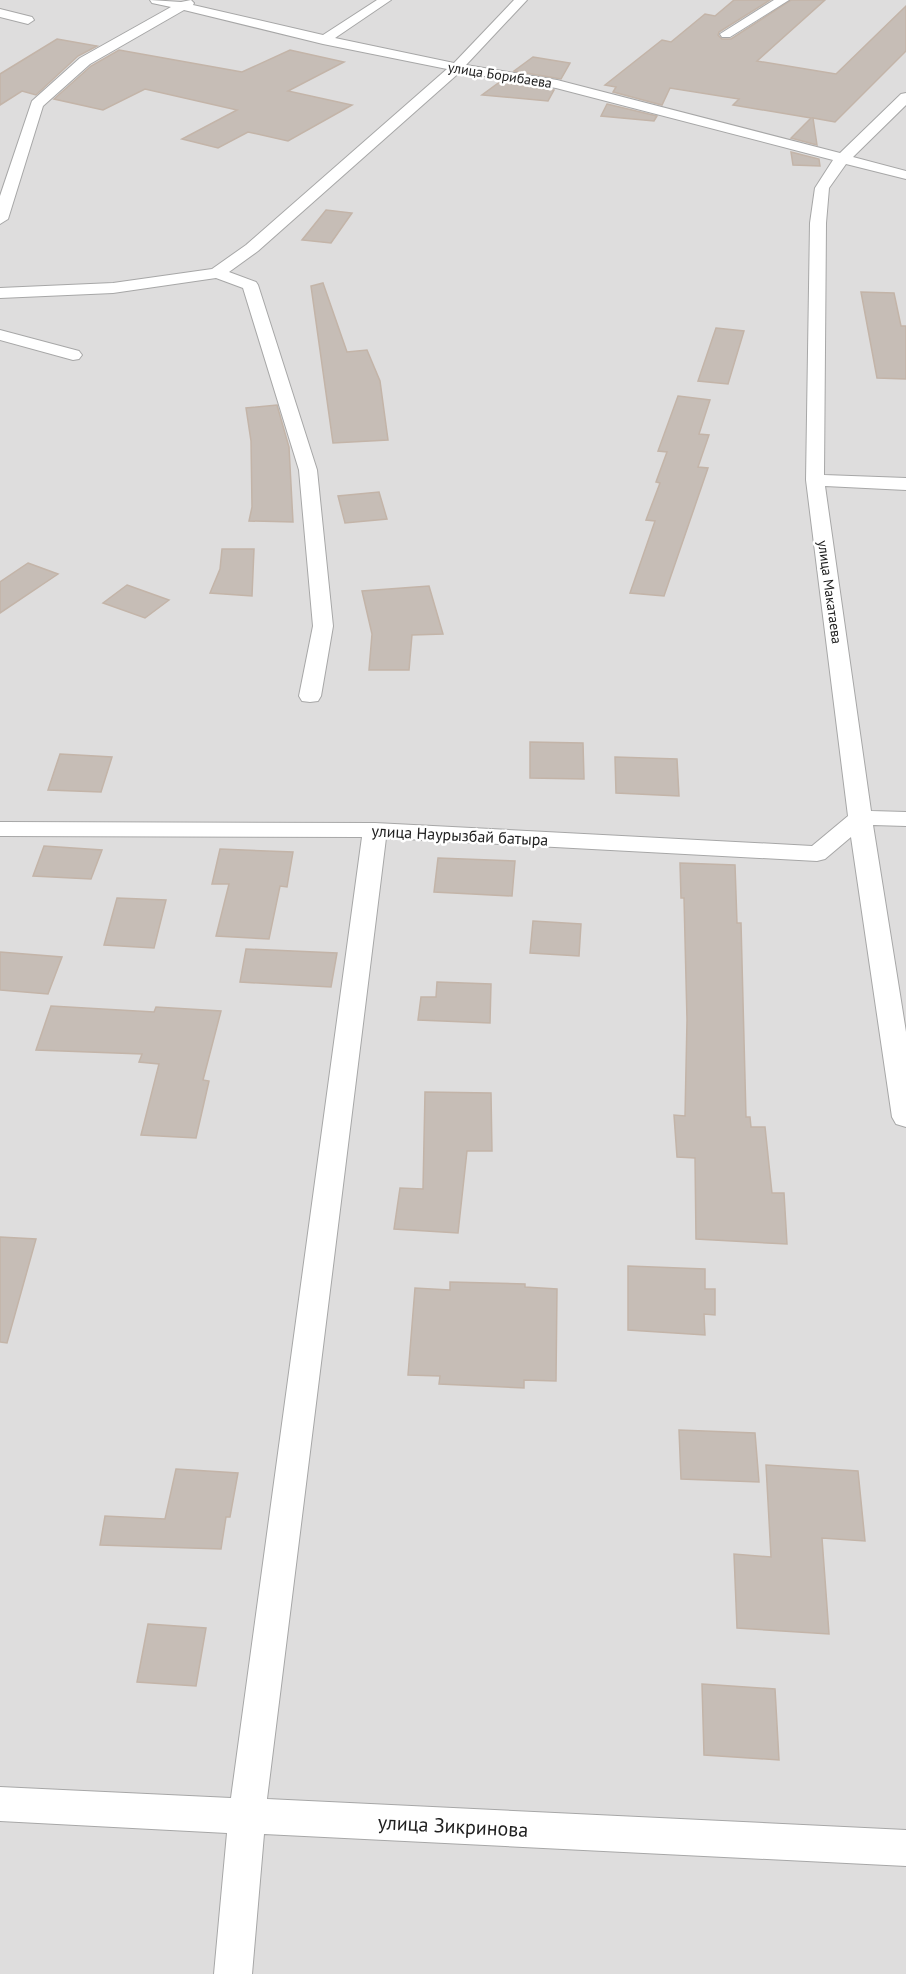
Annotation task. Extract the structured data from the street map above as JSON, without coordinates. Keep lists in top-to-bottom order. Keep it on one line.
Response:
{"streets":{"street":["улица Борибаева","улица Макатаева","улица Наурызбай батыра","улица Зикринова"]},"crossings":[["улица Борибаева","улица Макатаева"],["улица Макатаева","улица Наурызбай батыра"]]}
